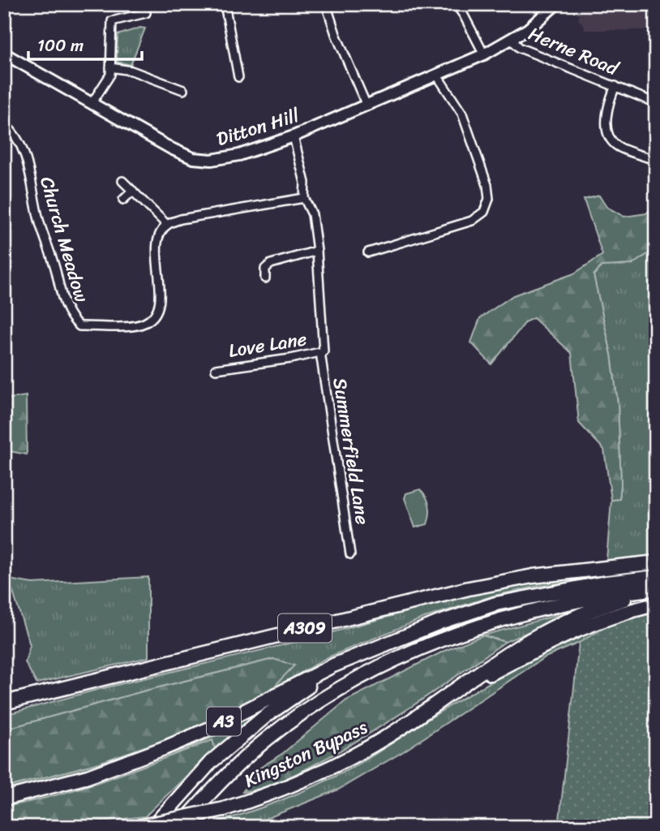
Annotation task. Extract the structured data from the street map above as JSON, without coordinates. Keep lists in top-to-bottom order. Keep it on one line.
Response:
{"streets":{"highway":["A309","A3","Kingston Bypass"],"street":["Herne Road","Ditton Hill","Church Meadow","Love Lane","Summerfield Lane"]},"crossings":[["Herne Road","Ditton Hill"],["Ditton Hill","Summerfield Lane"],["Love Lane","Summerfield Lane"]],"scale_bar":"100 m"}
